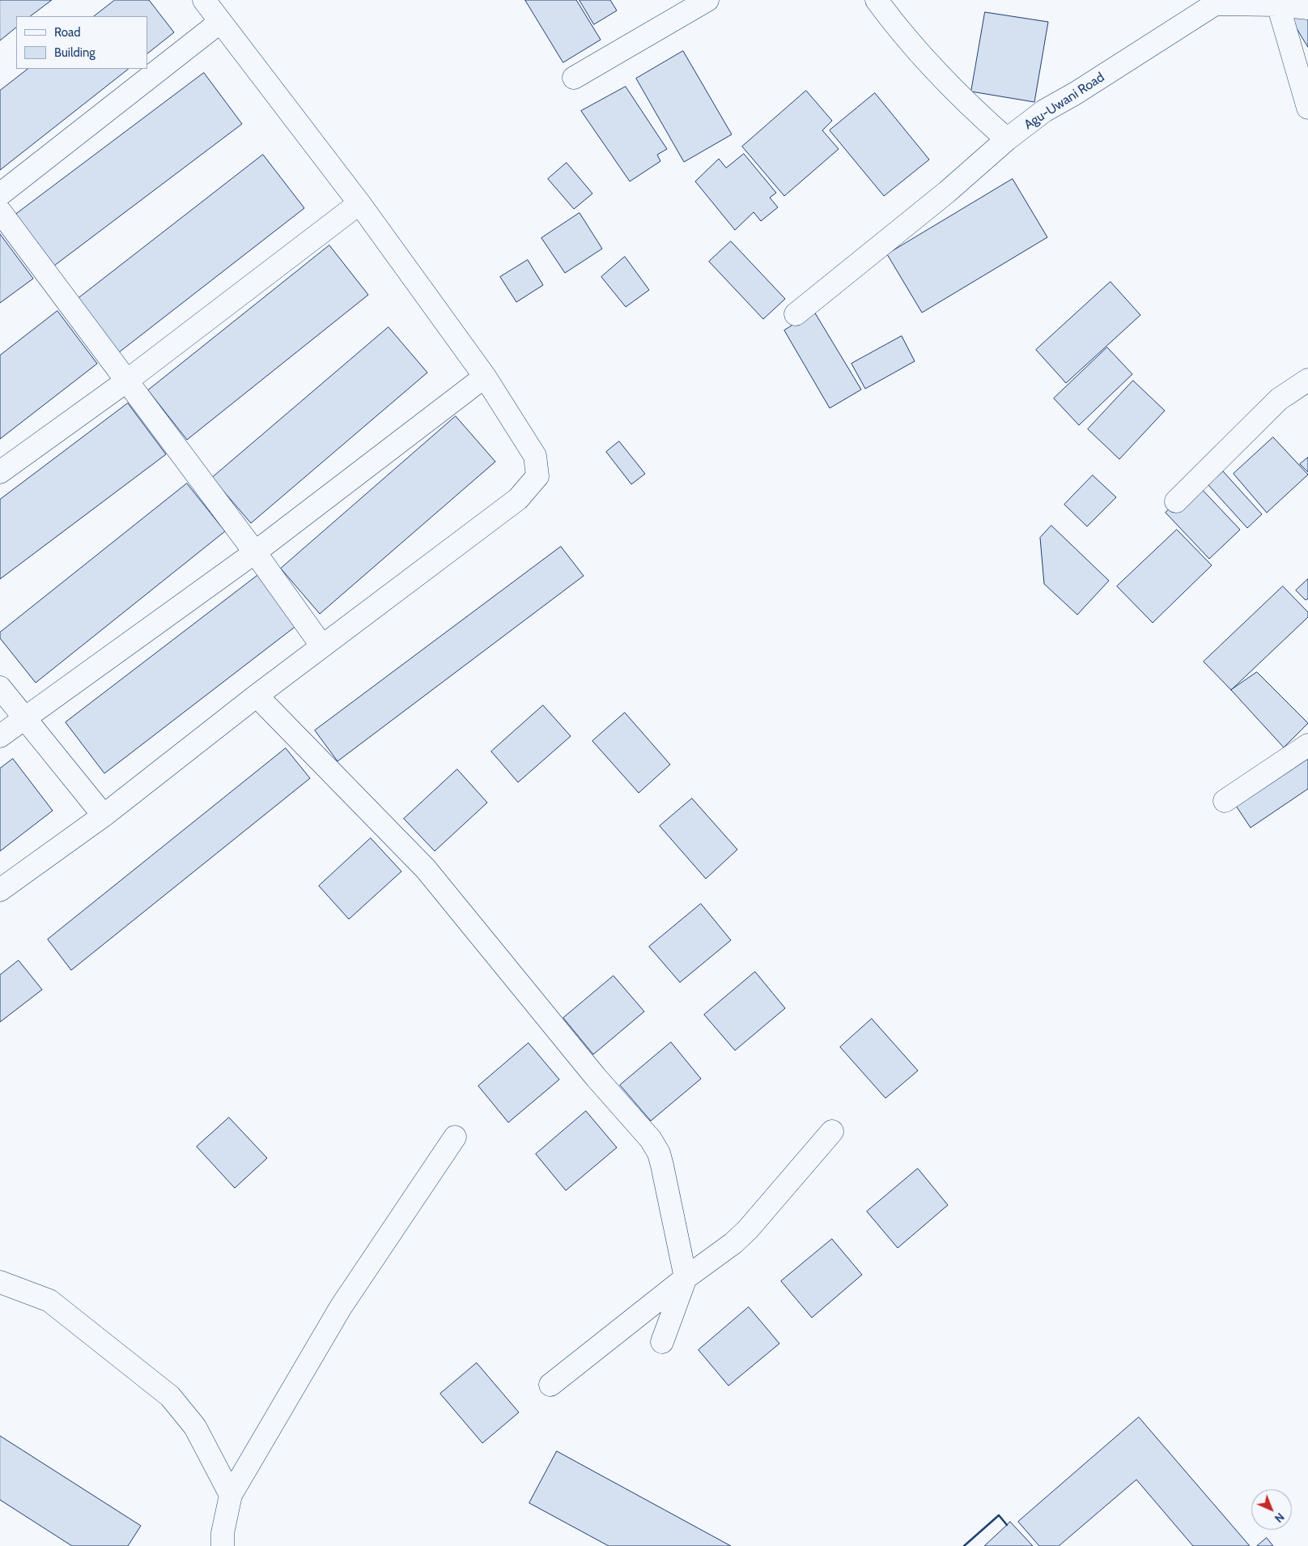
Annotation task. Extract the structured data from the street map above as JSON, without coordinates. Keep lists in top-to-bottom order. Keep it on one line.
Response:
{"streets":{"street":["Agu-Uwani Road"]},"legend":["Road","Building"],"north":"bottom right"}
